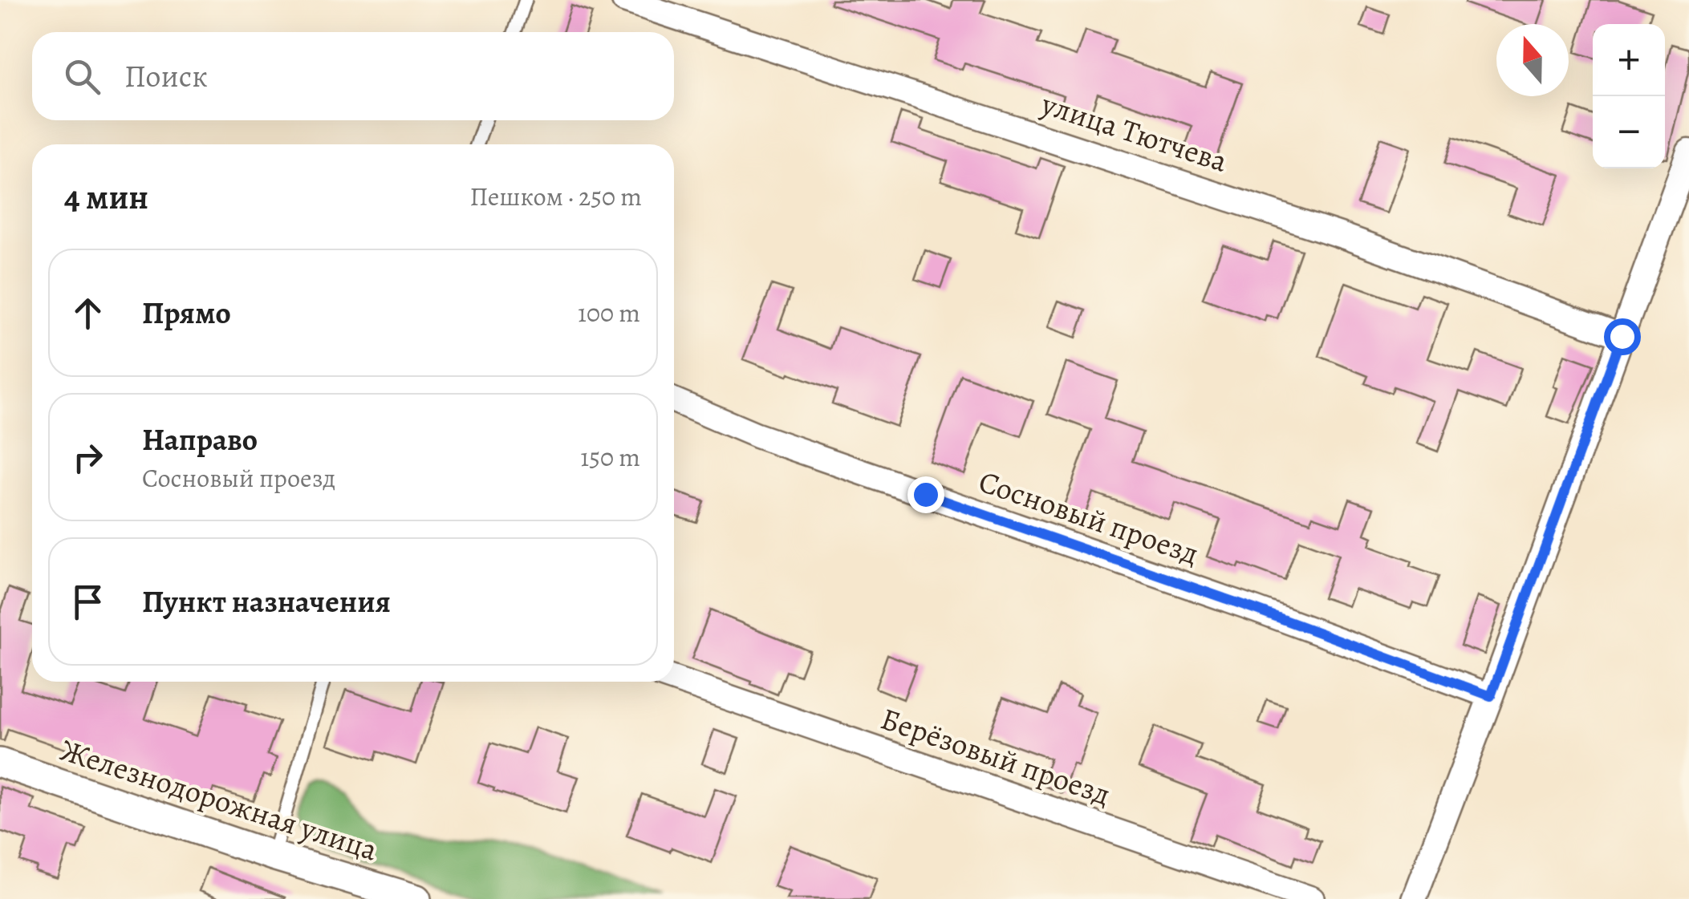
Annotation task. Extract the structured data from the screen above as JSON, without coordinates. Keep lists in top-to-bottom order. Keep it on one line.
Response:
{"streets":{"street":["улица Тютчева","Сосновый проезд","Берёзовый проезд","Железнодорожная улица"]},"north":"top","page":{"map_buttons":["+","−"],"search":"Поиск","heading":["4 мин","Пешком · 250 m"],"list":[["Прямо","100 m"],["Направо","Сосновый проезд","150 m"],"Пункт назначения"]}}
